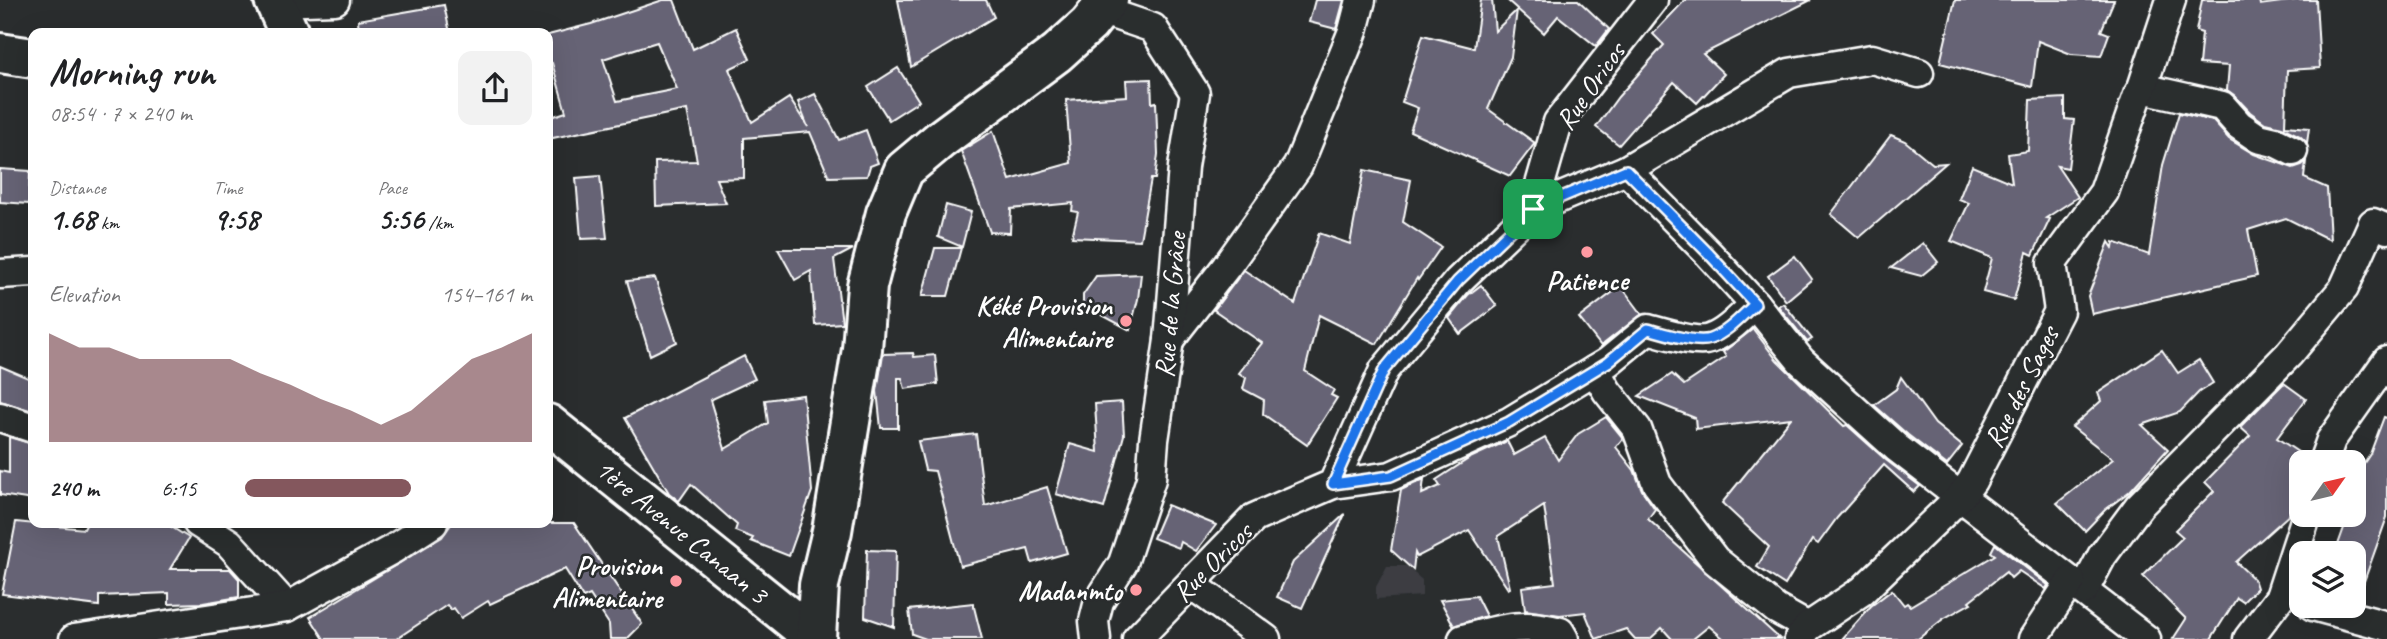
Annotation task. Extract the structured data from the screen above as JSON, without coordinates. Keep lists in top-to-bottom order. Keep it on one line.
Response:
{"streets":{"street":["Rue Oricos","Rue de la Grâce","Rue des Sages","1ère Avenue Canaan 3"]},"places":["Patience","Kéké Provision Alimentaire","Provision Alimentaire","Madanmto"],"north":"top right","page":{"heading":["Morning run","08:54 · 7 × 240 m"],"stats":[["Distance","1.68 km"],["Time","9:58"],["Pace","5:56 /km"]],"chart":["Elevation","154–161 m"],"list":[{"name":"240 m","note":"6:15"}]}}
